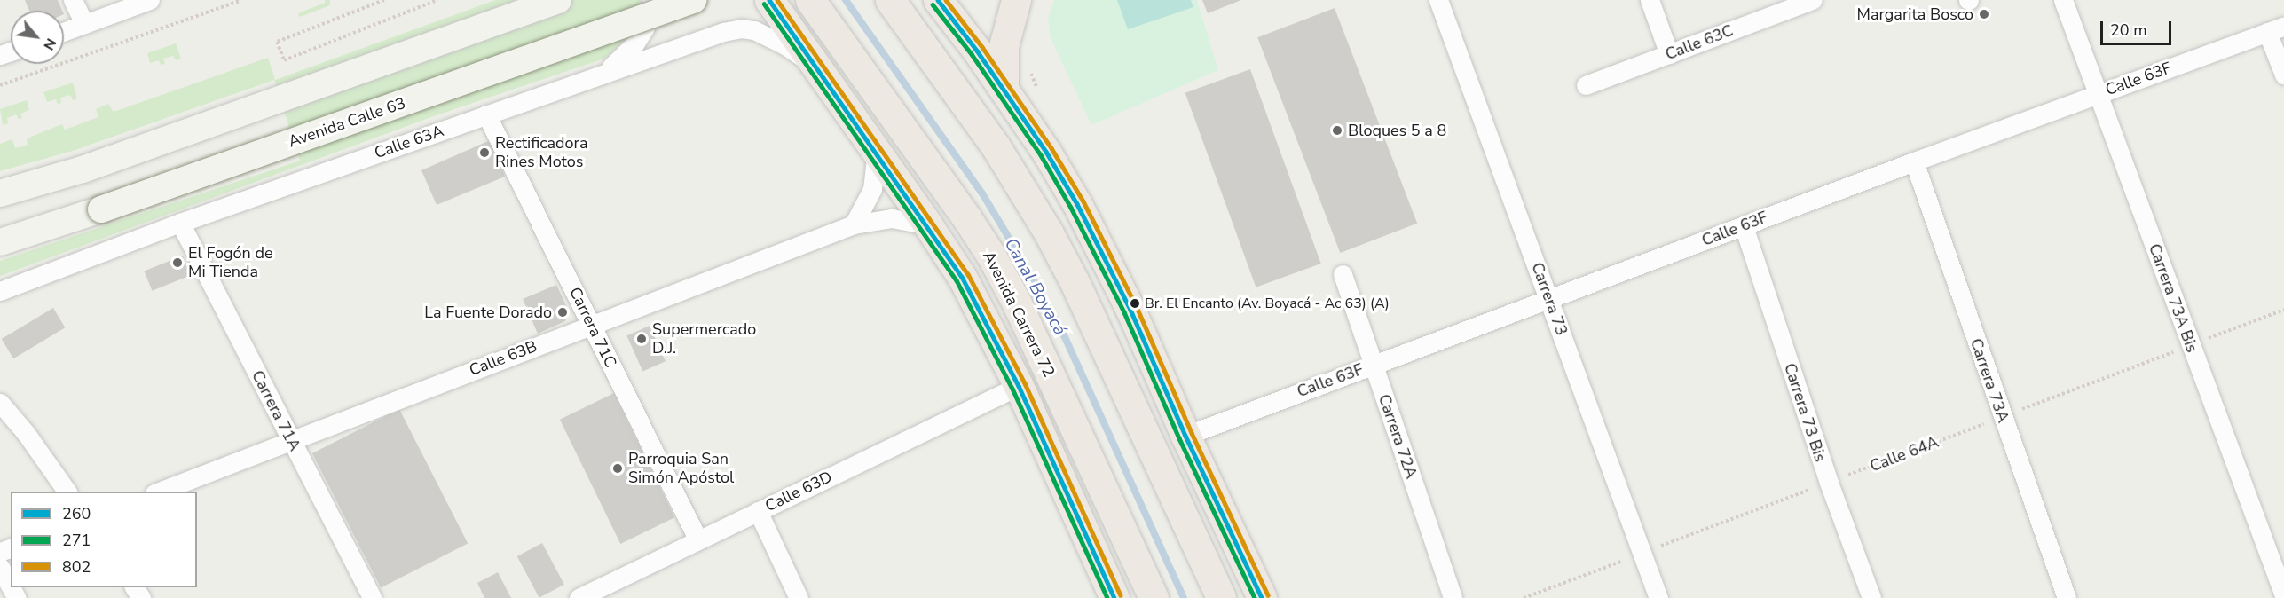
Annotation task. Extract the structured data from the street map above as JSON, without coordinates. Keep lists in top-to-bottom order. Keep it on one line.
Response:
{"streets":{"highway":["Avenida Carrera 72"],"main road":["Avenida Calle 63"],"street":["Calle 63C","Calle 63F","Calle 63A","Carrera 73A Bis","Carrera 73","Carrera 71C","Calle 63B","Carrera 73A","Carrera 71A","Carrera 73 Bis","Carrera 72A","Calle 63D"],"path":["Calle 64A"]},"crossings":[["Calle 63F","Carrera 73A Bis"],["Calle 63F","Carrera 73"],["Calle 63F","Carrera 73A"],["Calle 63F","Carrera 73 Bis"],["Calle 63F","Carrera 72A"],["Calle 63A","Avenida Carrera 72"],["Calle 63A","Carrera 71C"],["Calle 63A","Carrera 71A"],["Carrera 73A Bis","Calle 64A"],["Carrera 73","Calle 64A"],["Avenida Carrera 72","Calle 63B"],["Avenida Carrera 72","Calle 63D"],["Carrera 71C","Calle 63B"],["Carrera 71C","Calle 63D"],["Calle 63B","Carrera 71A"],["Carrera 73A","Calle 64A"],["Carrera 73 Bis","Calle 64A"]],"water":["Canal Boyacá"],"places":["Margarita Bosco","Bloques 5 a 8","Rectificadora Rines Motos","El Fogón de Mi Tienda","Br. El Encanto (Av. Boyacá - Ac 63) (A)","La Fuente Dorado","Supermercado D.J.","Parroquia San Simón Apóstol"],"lines":["transit line 260","transit line 802","transit line 271"],"legend":["260","271","802"],"scale_bar":"20 m","north":"bottom right"}
